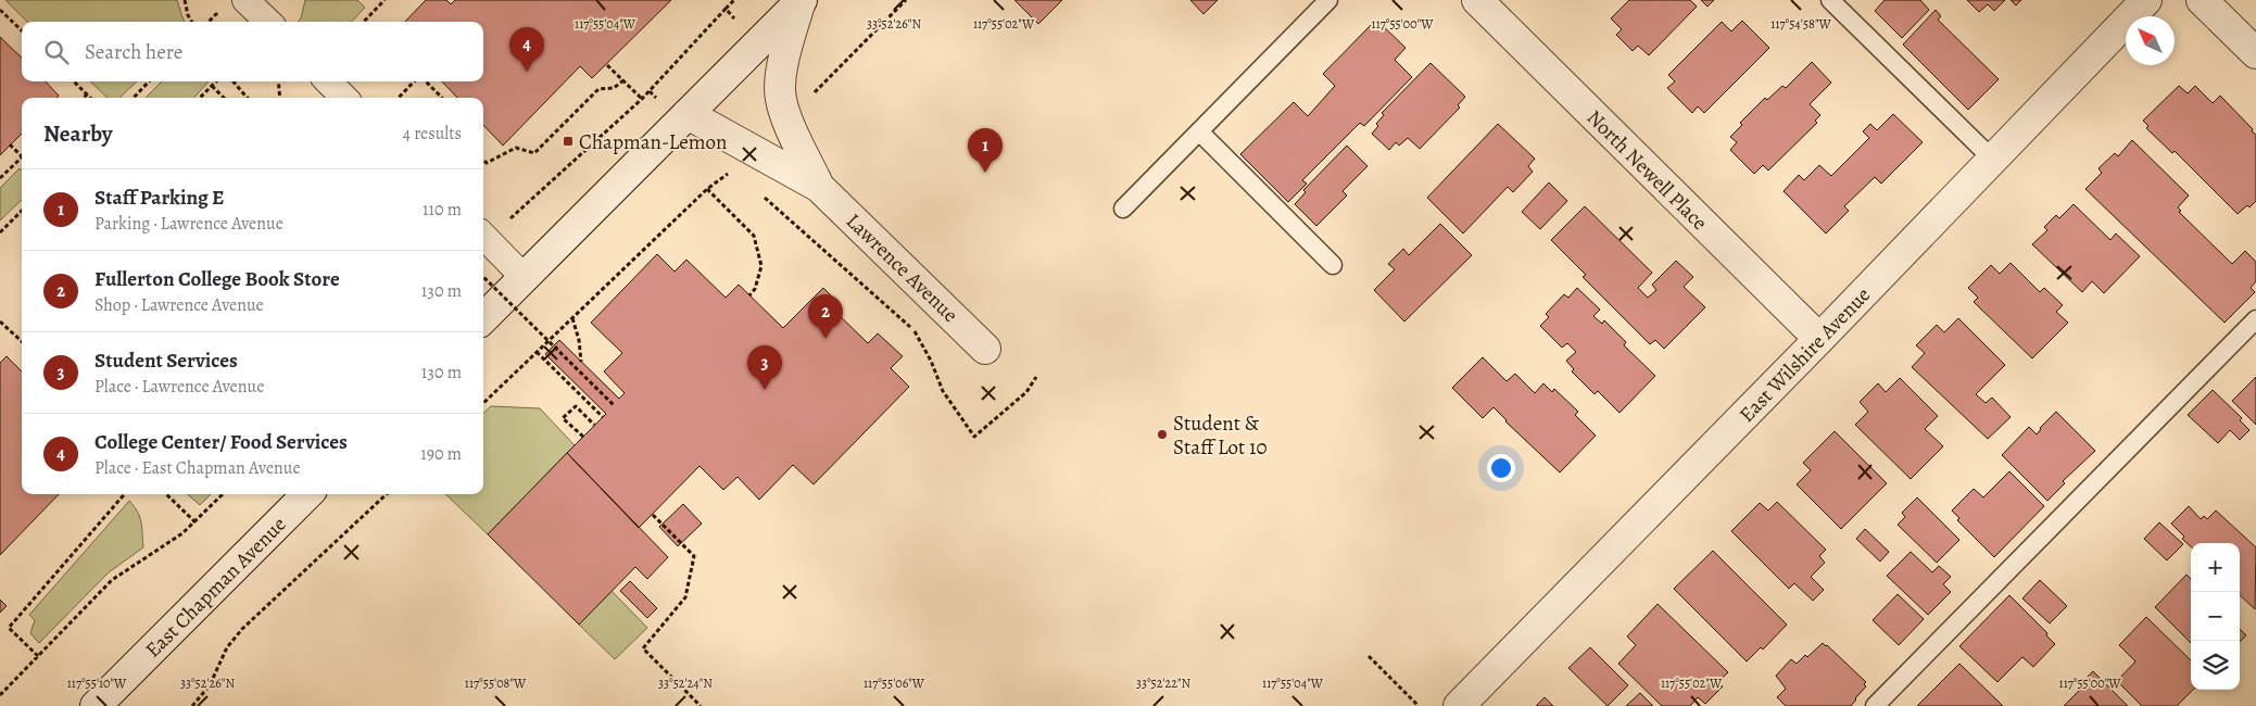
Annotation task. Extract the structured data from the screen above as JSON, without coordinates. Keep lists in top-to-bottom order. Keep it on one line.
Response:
{"streets":{"street":["North Newell Place","Lawrence Avenue","East Wilshire Avenue","East Chapman Avenue"]},"crossings":[["North Newell Place","East Wilshire Avenue"]],"places":{"transit":["Chapman-Lemon"],"other":["Student & Staff Lot 10"]},"north":"top left","page":{"search":"Search here","pins":["4","1","2","3"],"heading":["Nearby","4 results"],"list":[{"mark":"1","name":"Staff Parking E","note":"Parking · Lawrence Avenue","value":"110 m"},{"mark":"2","name":"Fullerton College Book Store","note":"Shop · Lawrence Avenue","value":"130 m"},{"mark":"3","name":"Student Services","note":"Place · Lawrence Avenue","value":"130 m"},{"mark":"4","name":"College Center/ Food Services","note":"Place · East Chapman Avenue","value":"190 m"}],"map_buttons":["+","−"]},"coordinates":["117°55'02\"W","117°55'00\"W","117°55'04\"W","33°52'26\"N","117°54'58\"W","33°52'24\"N","33°52'22\"N","117°55'10\"W","117°55'08\"W","117°55'06\"W"]}
